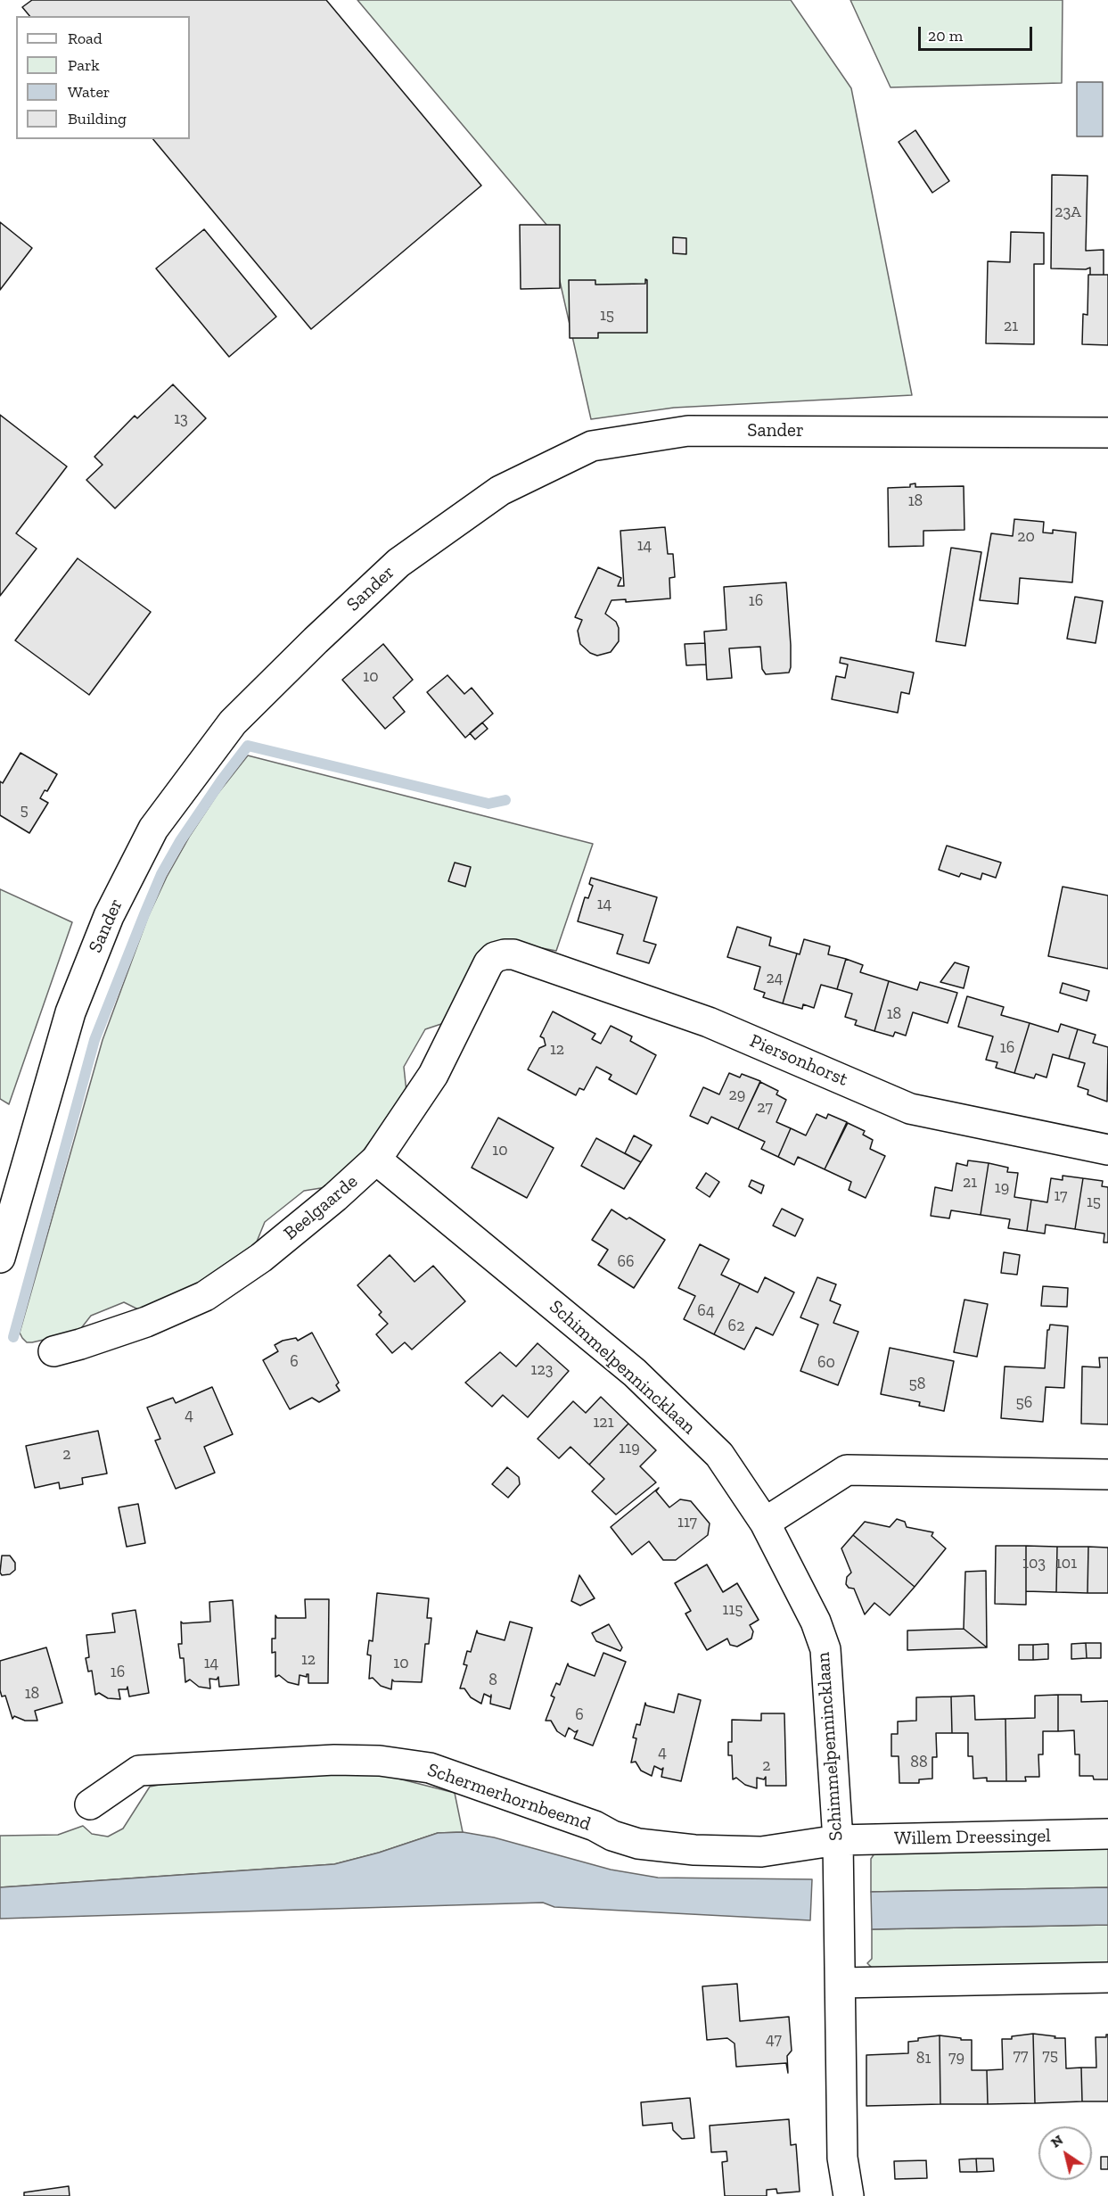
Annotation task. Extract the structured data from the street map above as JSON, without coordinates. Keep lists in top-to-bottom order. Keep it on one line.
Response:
{"streets":{"street":["Sander","Piersonhorst","Beelgaarde","Schimmelpennincklaan","Schermerhornbeemd","Willem Dreessingel"]},"crossings":[["Piersonhorst","Beelgaarde"],["Beelgaarde","Schimmelpennincklaan"],["Schimmelpennincklaan","Schermerhornbeemd"],["Schimmelpennincklaan","Willem Dreessingel"],["Schermerhornbeemd","Willem Dreessingel"]],"house_numbers":["23A","15","21","13","18","20","14","16","10","5","14","24","18","16","12","29","27","10","21","19","17","15","66","64","62","6","60","123","58","56","4","121","119","2","117","103","101","115","12","14","10","16","8","18","6","4","88","2","47","77","75","79","81"],"legend":["Road","Park","Water","Building"],"scale_bar":"20 m","north":"top left"}
